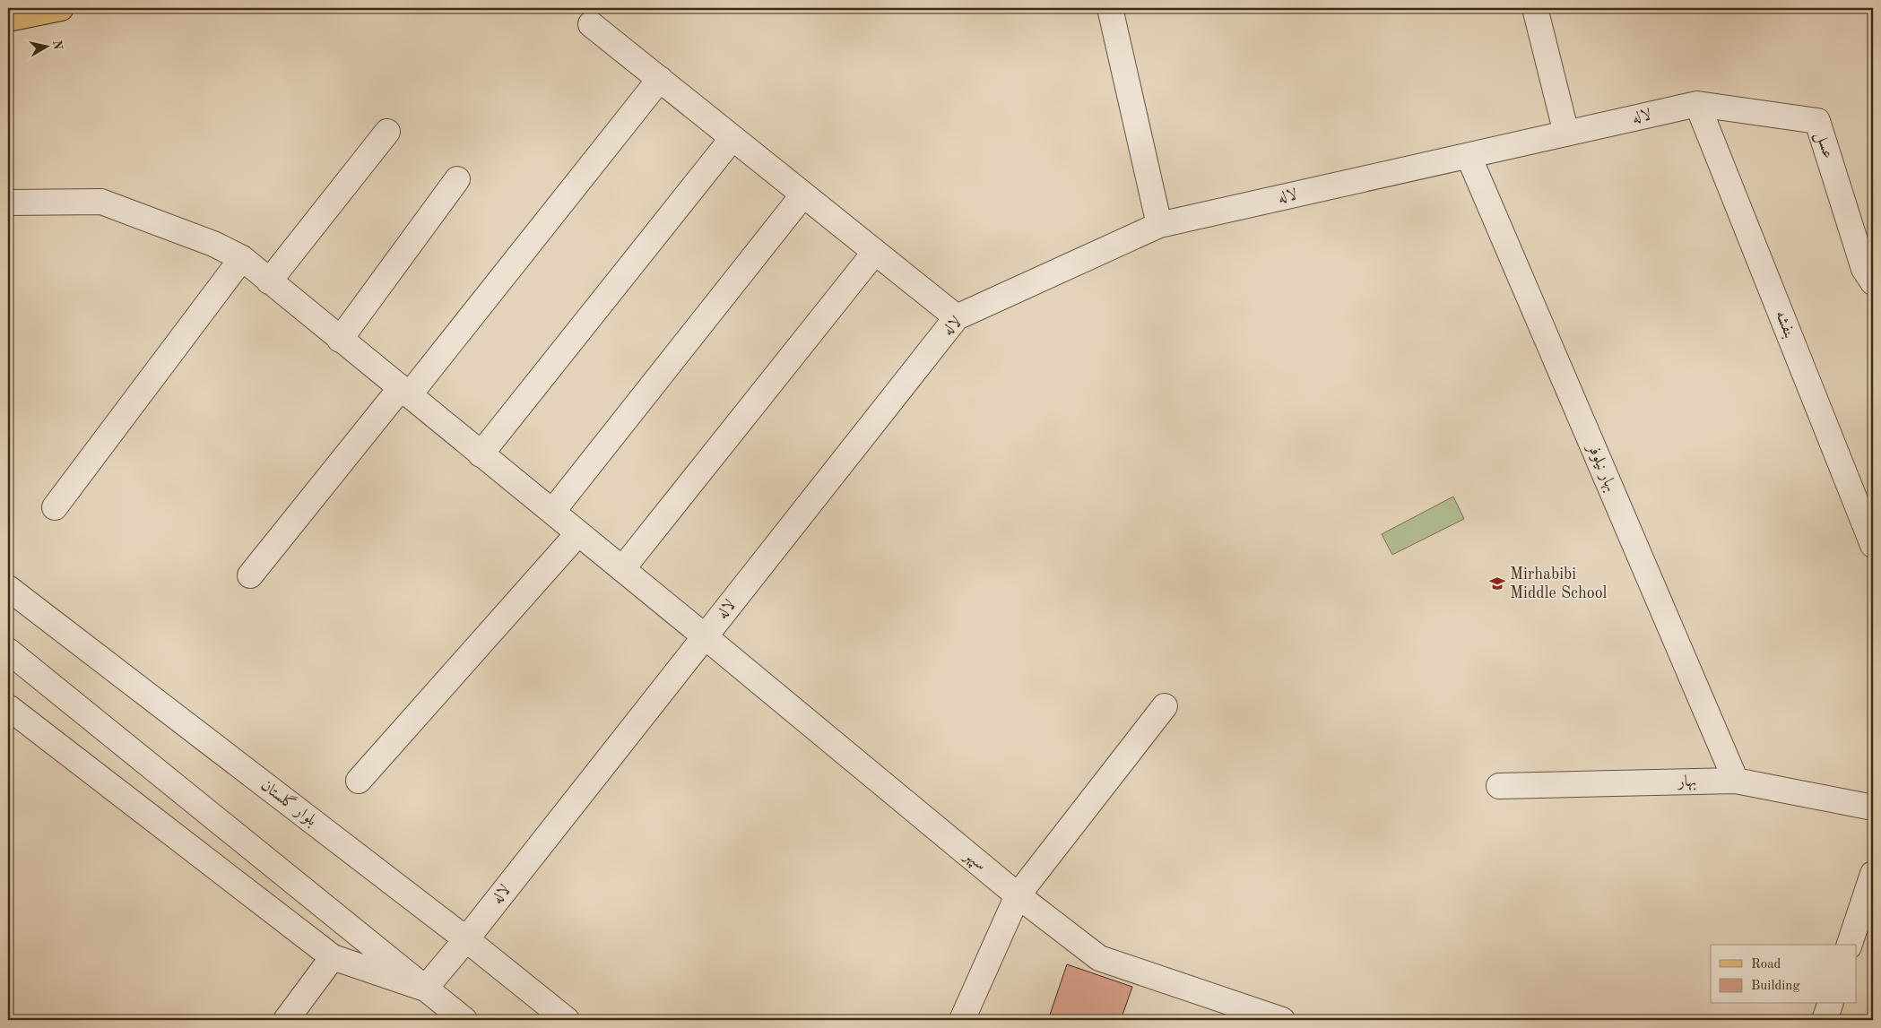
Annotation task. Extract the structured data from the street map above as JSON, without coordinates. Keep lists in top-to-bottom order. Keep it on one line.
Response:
{"streets":{"street":["لاله","عسل","بنفشه","بهار نیلوفر","بهار","بلوار گلستان","سپهر"]},"crossings":[["لاله","عسل"],["لاله","بنفشه"],["لاله","بهار نیلوفر"],["لاله","بلوار گلستان"],["لاله","سپهر"],["عسل","بنفشه"],["بهار نیلوفر","بهار"]],"places":{"school or university":["Mirhabibi Middle School"]},"legend":["Road","Building"],"north":"right"}
